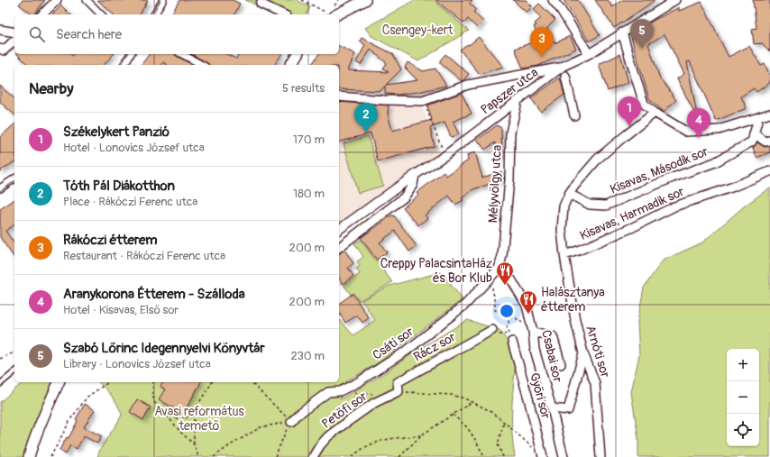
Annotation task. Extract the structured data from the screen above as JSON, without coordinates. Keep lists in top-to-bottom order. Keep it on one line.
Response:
{"streets":{"street":["Papszer utca","Kisavas, Második sor","Mélyvölgy utca","Kisavas, Harmadik sor","Csáti sor","Rácz sor","Arnóti sor","Csabai sor","Győri sor","Petőfi sor"]},"crossings":[["Papszer utca","Mélyvölgy utca"],["Kisavas, Második sor","Arnóti sor"],["Mélyvölgy utca","Csáti sor"],["Mélyvölgy utca","Csabai sor"],["Kisavas, Harmadik sor","Arnóti sor"],["Csáti sor","Csabai sor"],["Rácz sor","Petőfi sor"]],"parks":["Csengey-kert","Avasi református temető"],"places":{"restaurant":["Creppy PalacsintaHáz és Bor Klub","Halásztanya étterem"]},"page":{"search":"Search here","pins":["5","3","1","2","4"],"heading":["Nearby","5 results"],"list":[{"mark":"1","name":"Székelykert Panzió","note":"Hotel · Lonovics József utca","value":"170 m"},{"mark":"2","name":"Tóth Pál Diákotthon","note":"Place · Rákóczi Ferenc utca","value":"180 m"},{"mark":"3","name":"Rákóczi étterem","note":"Restaurant · Rákóczi Ferenc utca","value":"200 m"},{"mark":"4","name":"Aranykorona Étterem - Szálloda","note":"Hotel · Kisavas, Első sor","value":"200 m"},{"mark":"5","name":"Szabó Lőrinc Idegennyelvi Könyvtár","note":"Library · Lonovics József utca","value":"230 m"}],"map_buttons":["+","−"]}}
